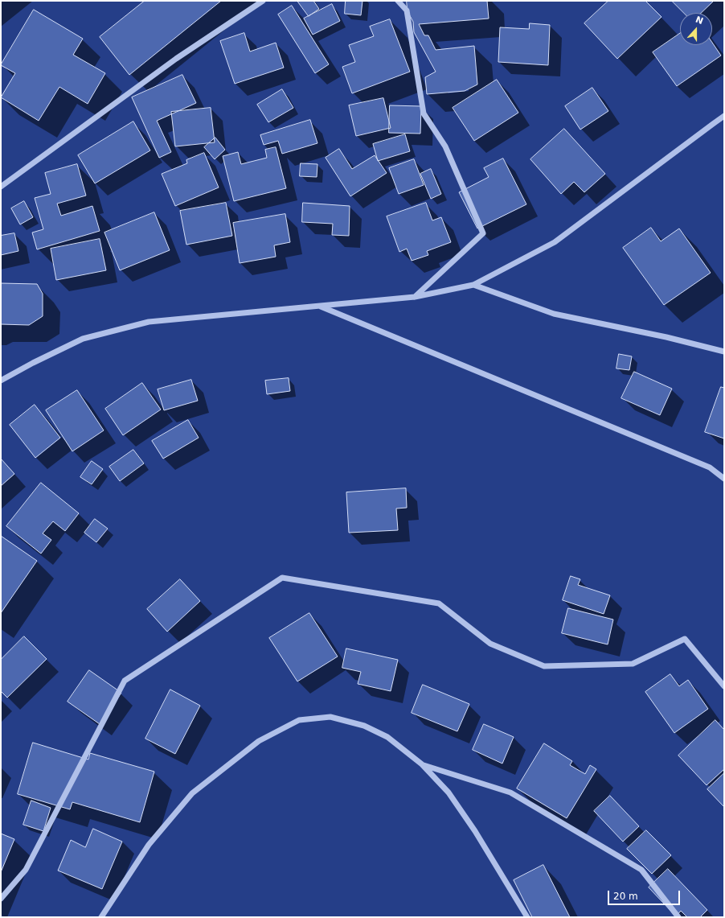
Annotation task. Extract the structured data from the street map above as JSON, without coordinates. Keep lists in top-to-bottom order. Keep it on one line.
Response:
{"scale_bar":"20 m","north":"top"}
